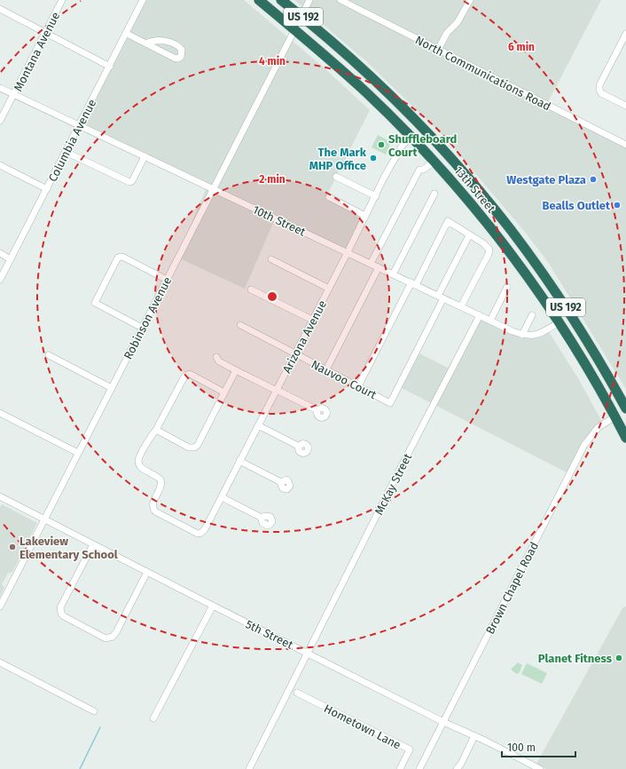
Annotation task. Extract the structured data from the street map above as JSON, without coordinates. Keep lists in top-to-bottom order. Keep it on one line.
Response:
{"streets":{"highway":["US 192","13th Street"],"street":["Montana Avenue","North Communications Road","Columbia Avenue","10th Street","Robinson Avenue","Arizona Avenue","Nauvoo Court","McKay Street","Brown Chapel Road","5th Street","Hometown Lane"]},"crossings":[["US 192","13th Street"],["US 192","Brown Chapel Road"],["Montana Avenue","10th Street"],["Columbia Avenue","10th Street"],["13th Street","10th Street"],["13th Street","Robinson Avenue"],["13th Street","Arizona Avenue"],["13th Street","Brown Chapel Road"],["10th Street","Robinson Avenue"],["10th Street","Arizona Avenue"],["10th Street","Nauvoo Court"],["10th Street","McKay Street"],["Robinson Avenue","5th Street"],["Arizona Avenue","Nauvoo Court"],["McKay Street","5th Street"],["Brown Chapel Road","5th Street"]],"places":["Shuffleboard Court","The Mark MHP Office","Westgate Plaza","Bealls Outlet","Lakeview Elementary School","Planet Fitness"],"scale_bar":"100 m","rings":["6 min","4 min","2 min"]}
